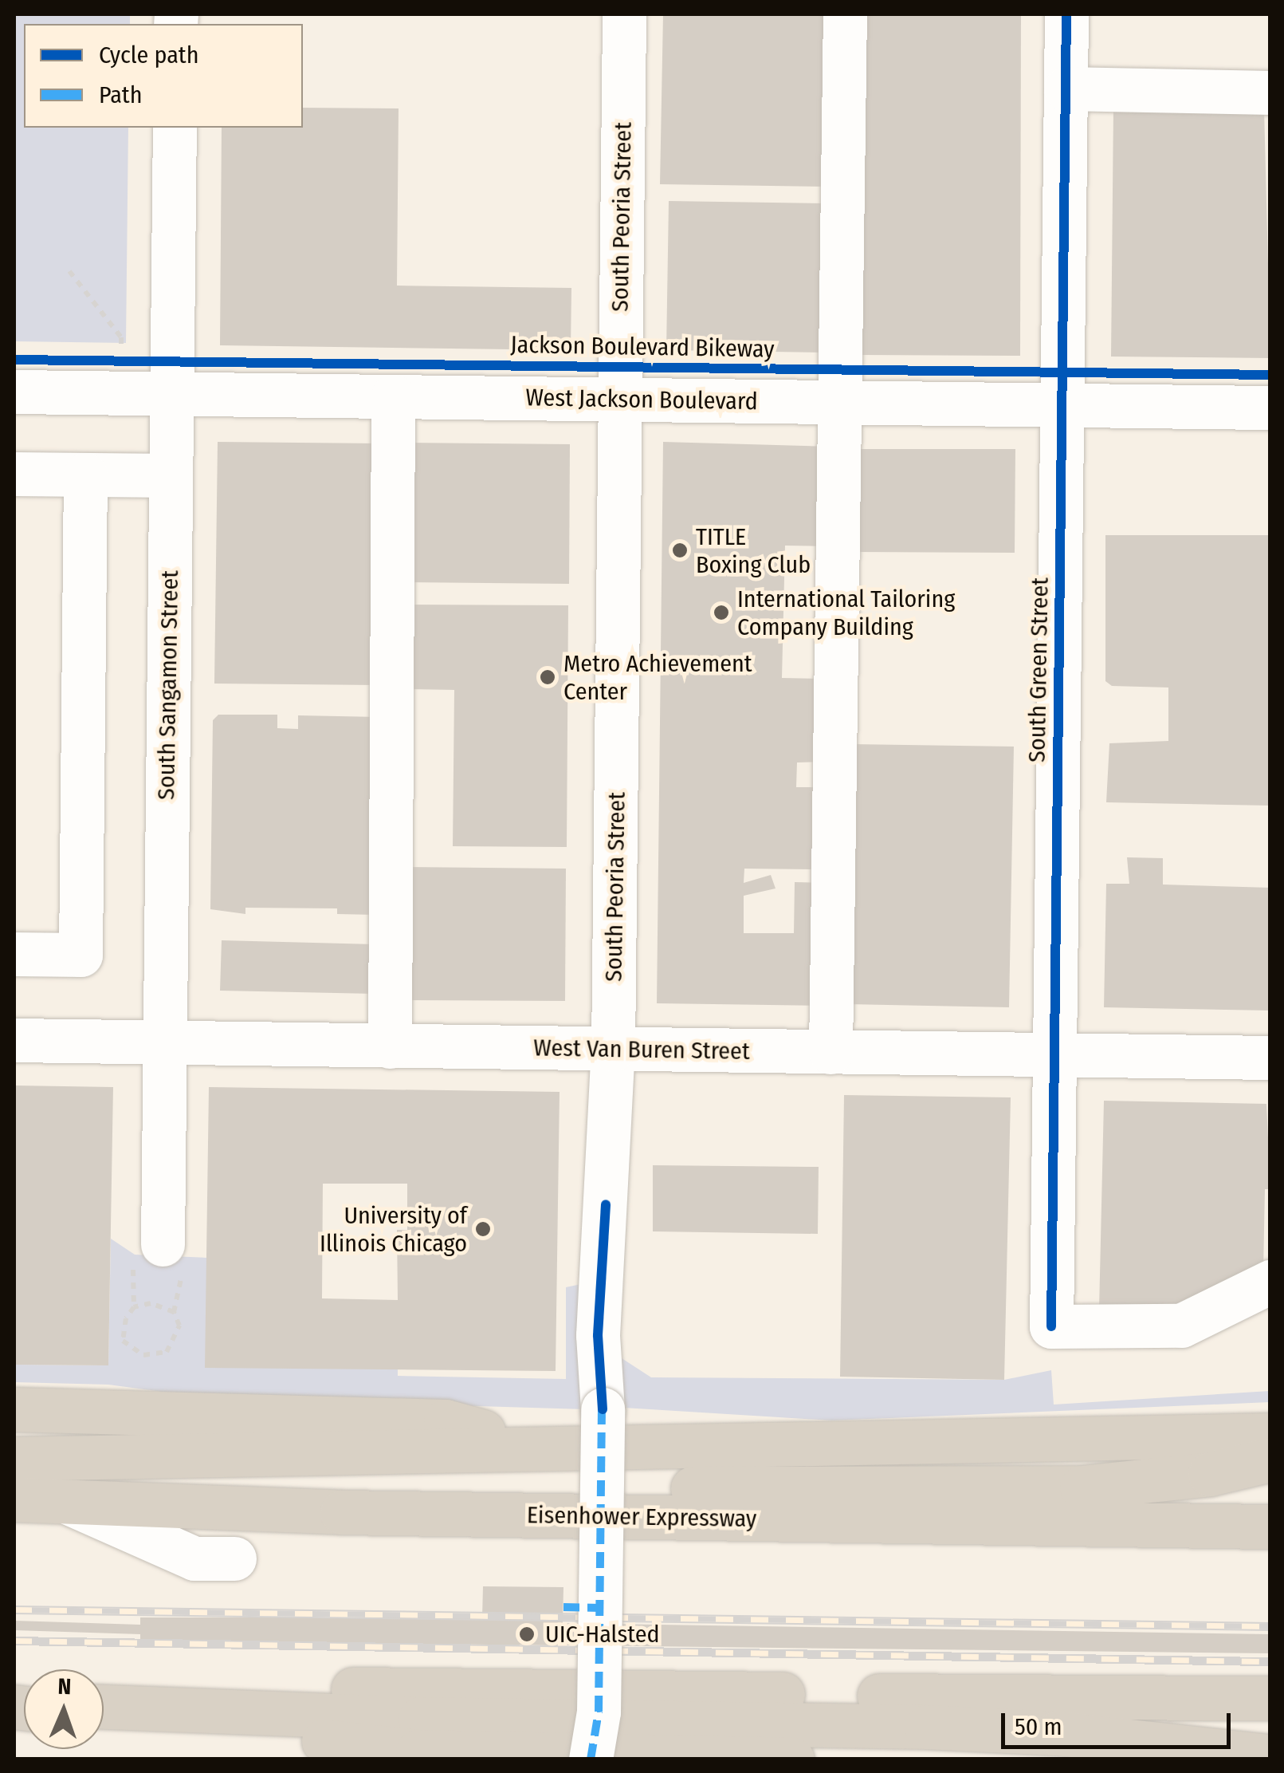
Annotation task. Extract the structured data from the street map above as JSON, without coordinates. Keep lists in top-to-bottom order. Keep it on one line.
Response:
{"streets":{"highway":["Eisenhower Expressway"],"street":["South Peoria Street","West Jackson Boulevard","South Green Street","South Sangamon Street","West Van Buren Street"],"cycle path":["Jackson Boulevard Bikeway"]},"crossings":[["South Peoria Street","West Jackson Boulevard"],["South Peoria Street","West Van Buren Street"],["West Jackson Boulevard","South Green Street"],["West Jackson Boulevard","South Sangamon Street"],["South Green Street","West Van Buren Street"],["South Sangamon Street","West Van Buren Street"]],"places":["TITLE Boxing Club","International Tailoring Company Building","Metro Achievement Center","University of Illinois Chicago","UIC-Halsted"],"legend":["Cycle path","Path"],"scale_bar":"50 m","north":"top"}
